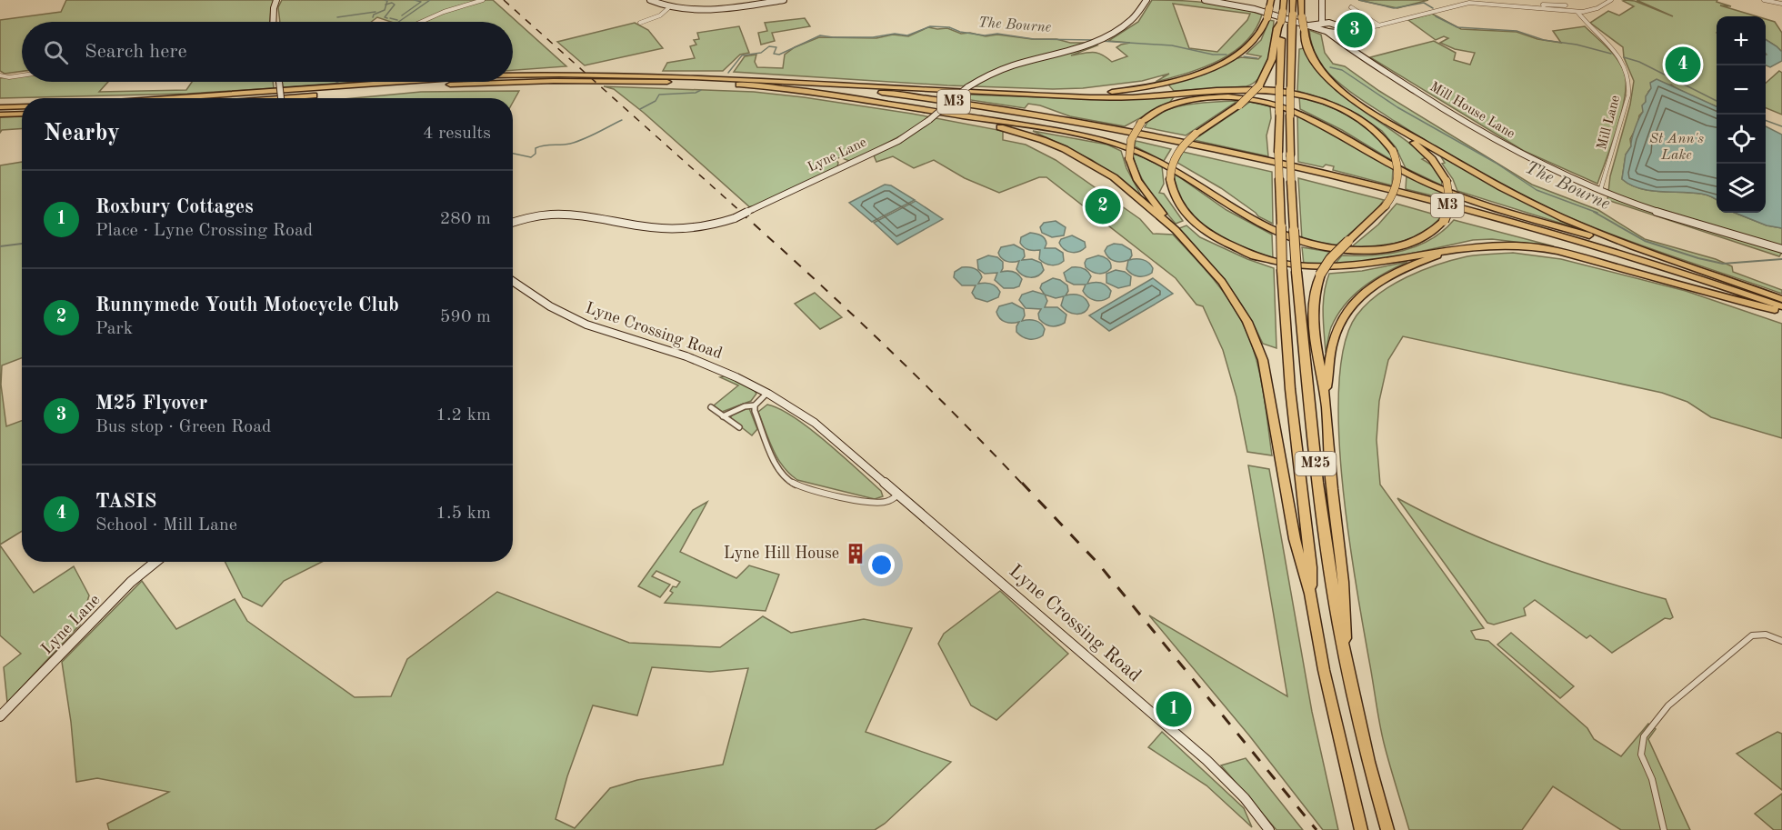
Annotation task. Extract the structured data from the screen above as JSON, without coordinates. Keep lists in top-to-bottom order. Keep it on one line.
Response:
{"streets":{"highway":["M3","M25"],"street":["Mill House Lane","Mill Lane","Lyne Lane","Lyne Crossing Road"]},"crossings":[["Mill House Lane","Mill Lane"]],"water":["The Bourne","St Ann's Lake"],"places":{"building":["Lyne Hill House"]},"page":{"pins":["3","4","2","1"],"map_buttons":["+","−"],"search":"Search here","heading":["Nearby","4 results"],"list":[{"mark":"1","name":"Roxbury Cottages","note":"Place · Lyne Crossing Road","value":"280 m"},{"mark":"2","name":"Runnymede Youth Motocycle Club","note":"Park","value":"590 m"},{"mark":"3","name":"M25 Flyover","note":"Bus stop · Green Road","value":"1.2 km"},{"mark":"4","name":"TASIS","note":"School · Mill Lane","value":"1.5 km"}]}}
